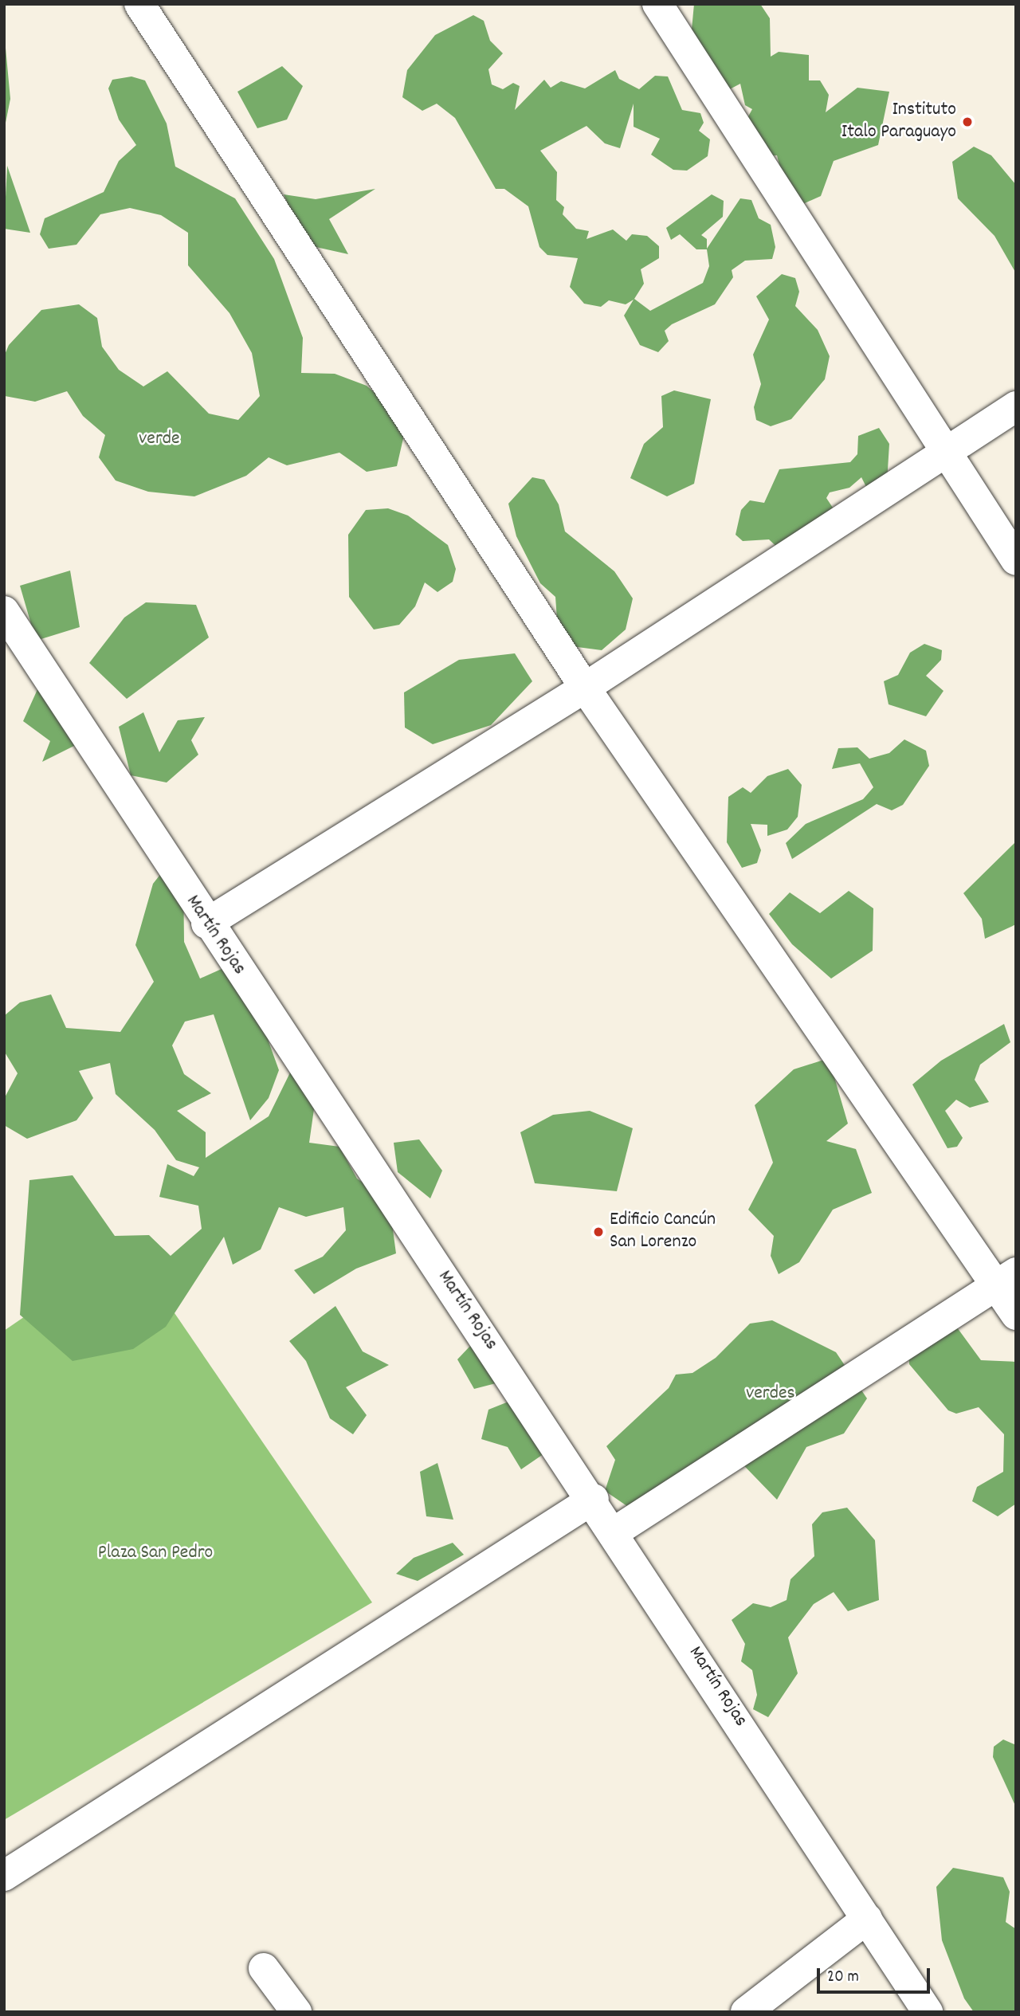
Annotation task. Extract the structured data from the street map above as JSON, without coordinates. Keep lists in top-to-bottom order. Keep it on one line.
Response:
{"streets":{"street":["Martín Rojas"]},"parks":["verde","verdes","Plaza San Pedro"],"places":["Instituto Italo Paraguayo","Edificio Cancún San Lorenzo"],"scale_bar":"20 m"}
